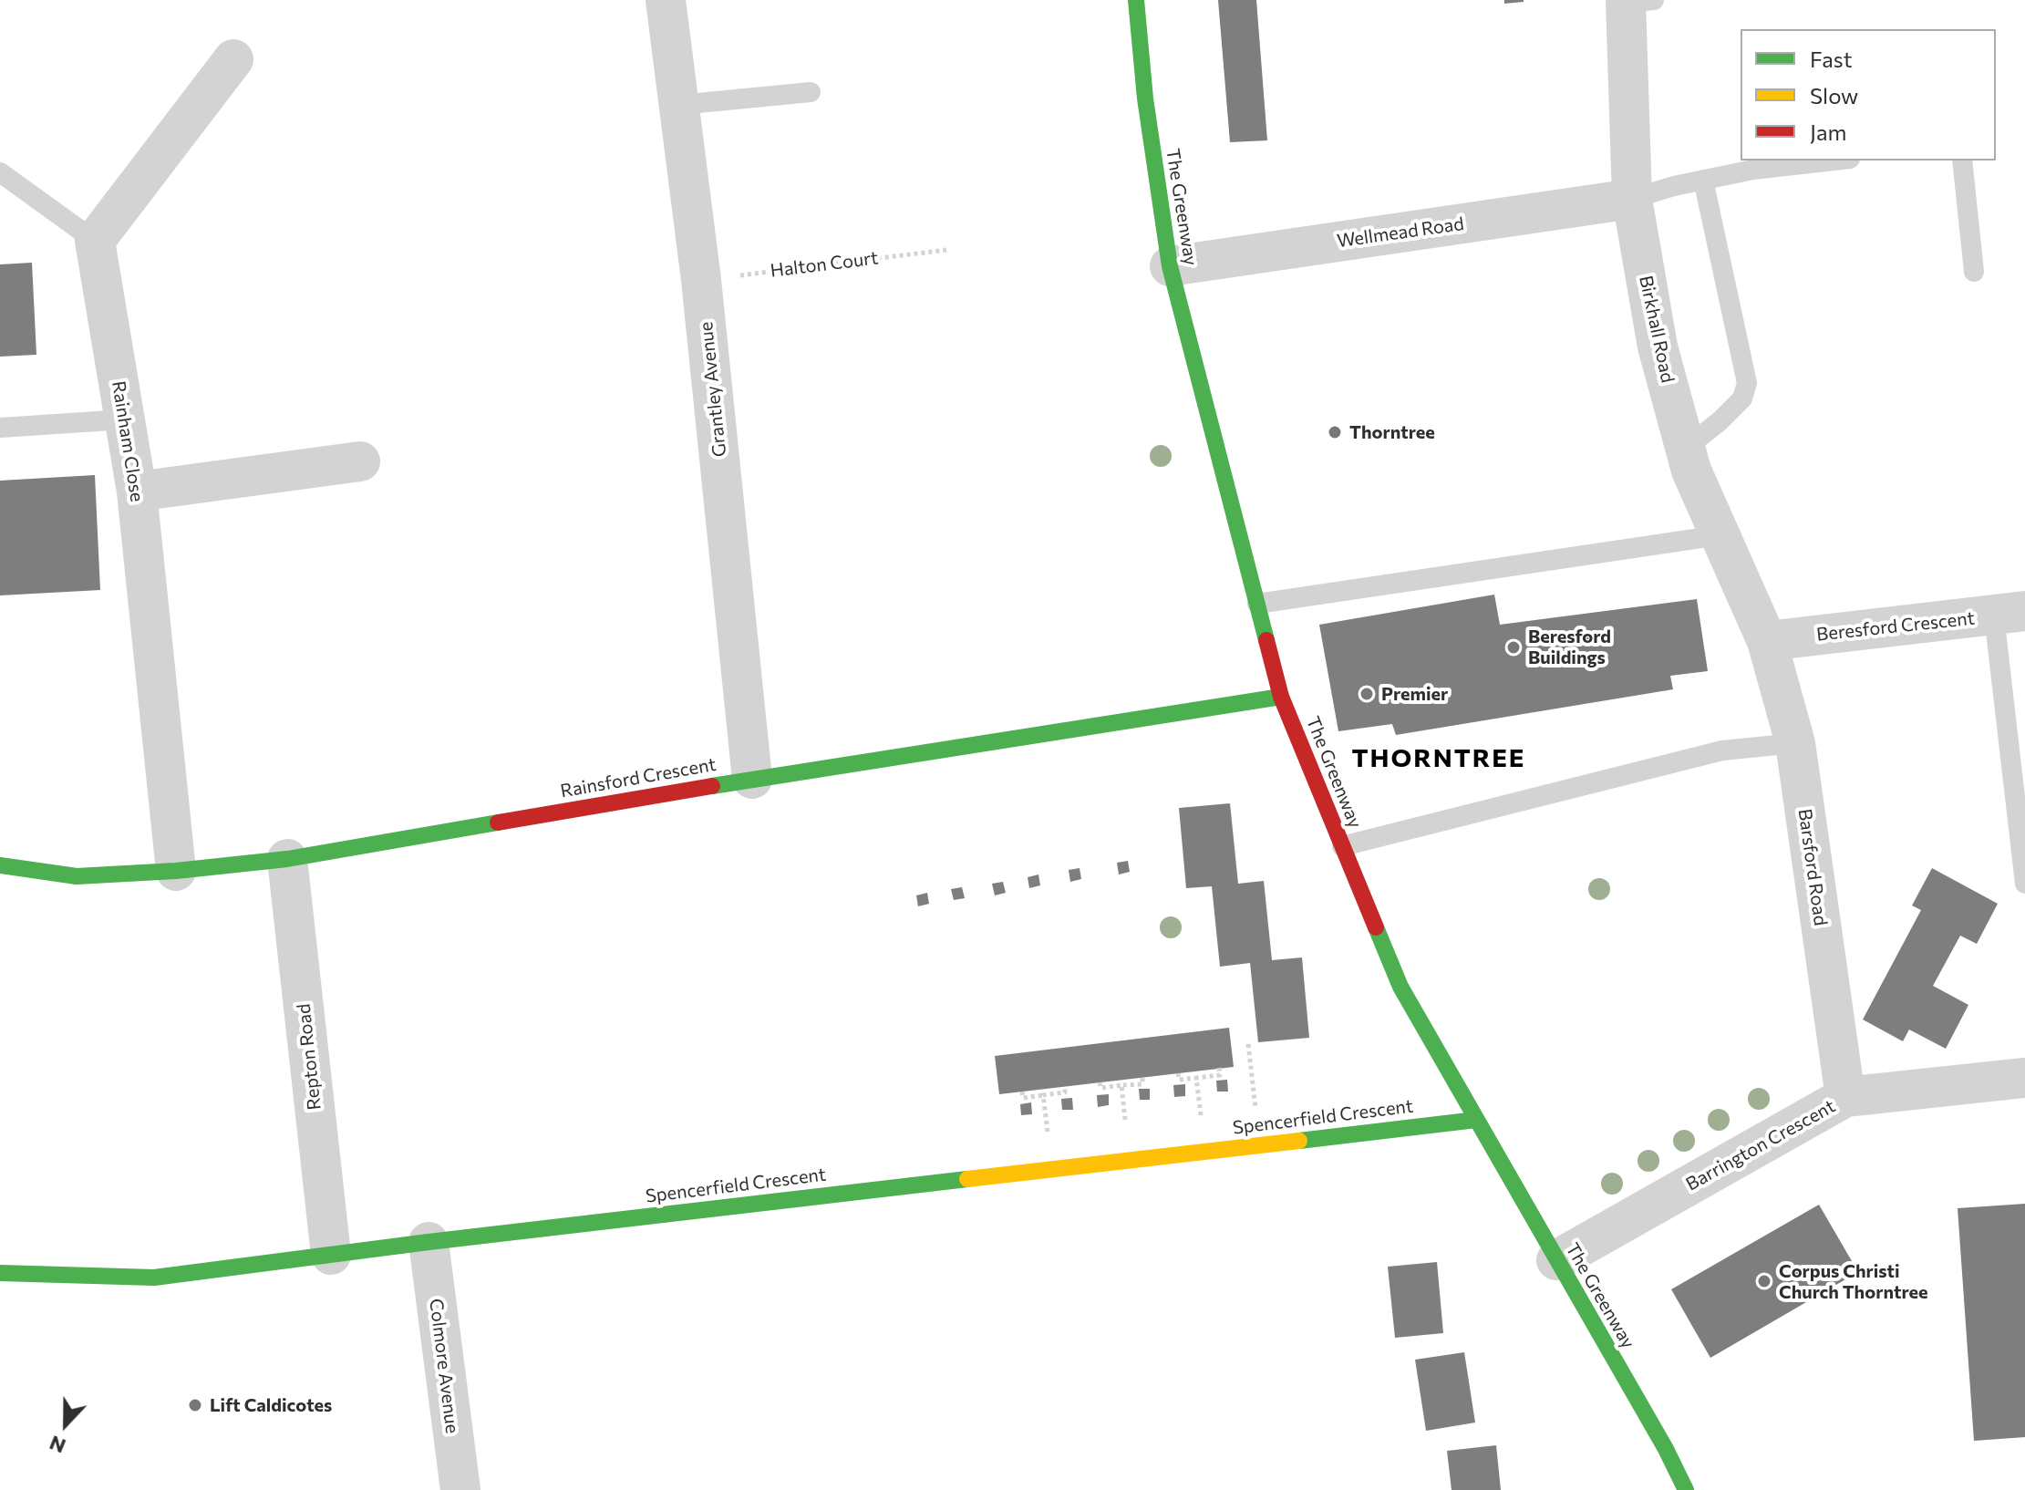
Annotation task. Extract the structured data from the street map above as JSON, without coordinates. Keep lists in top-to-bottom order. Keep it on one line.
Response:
{"streets":{"street":["The Greenway","Wellmead Road","Birkhall Road","Grantley Avenue","Rainham Close","Beresford Crescent","Rainsford Crescent","Barsford Road","Repton Road","Spencerfield Crescent","Barrington Crescent","Colmore Avenue"],"path":["Halton Court"]},"crossings":[["The Greenway","Wellmead Road"],["The Greenway","Rainsford Crescent"],["The Greenway","Spencerfield Crescent"],["The Greenway","Barrington Crescent"],["Wellmead Road","Birkhall Road"],["Halton Court","Grantley Avenue"],["Birkhall Road","Beresford Crescent"],["Birkhall Road","Barsford Road"],["Grantley Avenue","Rainsford Crescent"],["Rainham Close","Rainsford Crescent"],["Beresford Crescent","Barsford Road"],["Rainsford Crescent","Repton Road"],["Barsford Road","Barrington Crescent"],["Repton Road","Spencerfield Crescent"],["Spencerfield Crescent","Colmore Avenue"]],"districts":["THORNTREE"],"places":["Thorntree","Beresford Buildings","Premier","Corpus Christi Church Thorntree","Lift Caldicotes"],"legend":["Fast","Slow","Jam"],"north":"bottom"}
